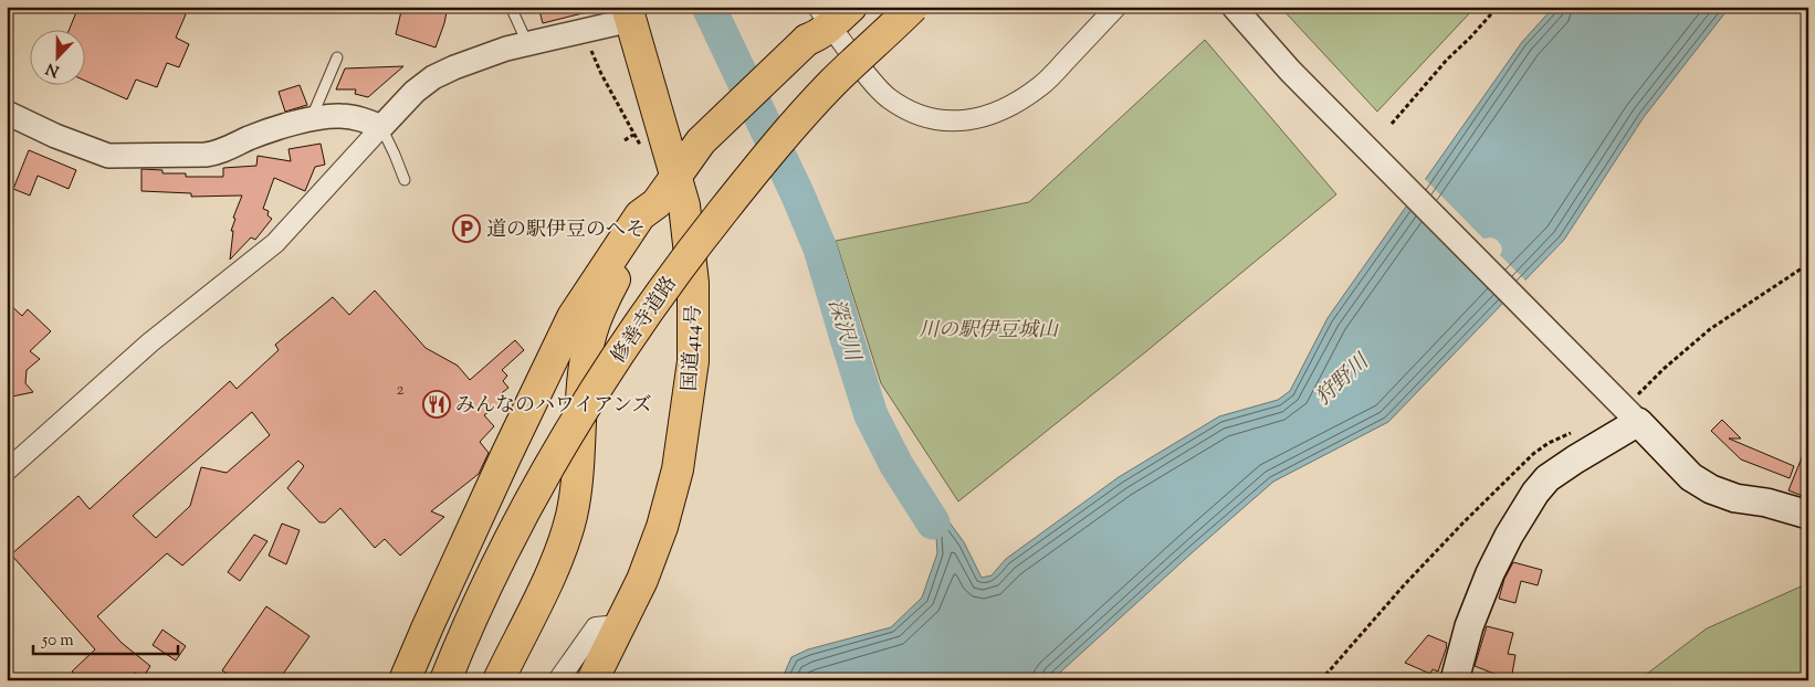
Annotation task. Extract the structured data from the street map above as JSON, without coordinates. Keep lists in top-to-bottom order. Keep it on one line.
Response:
{"streets":{"highway":["修善寺道路","国道414号"]},"water":["深沢川","狩野川"],"parks":["川の駅伊豆城山"],"places":{"parking":["道の駅伊豆のへそ"],"restaurant":["みんなのハワイアンズ"]},"house_numbers":["2"],"scale_bar":"50 m","north":"bottom"}
